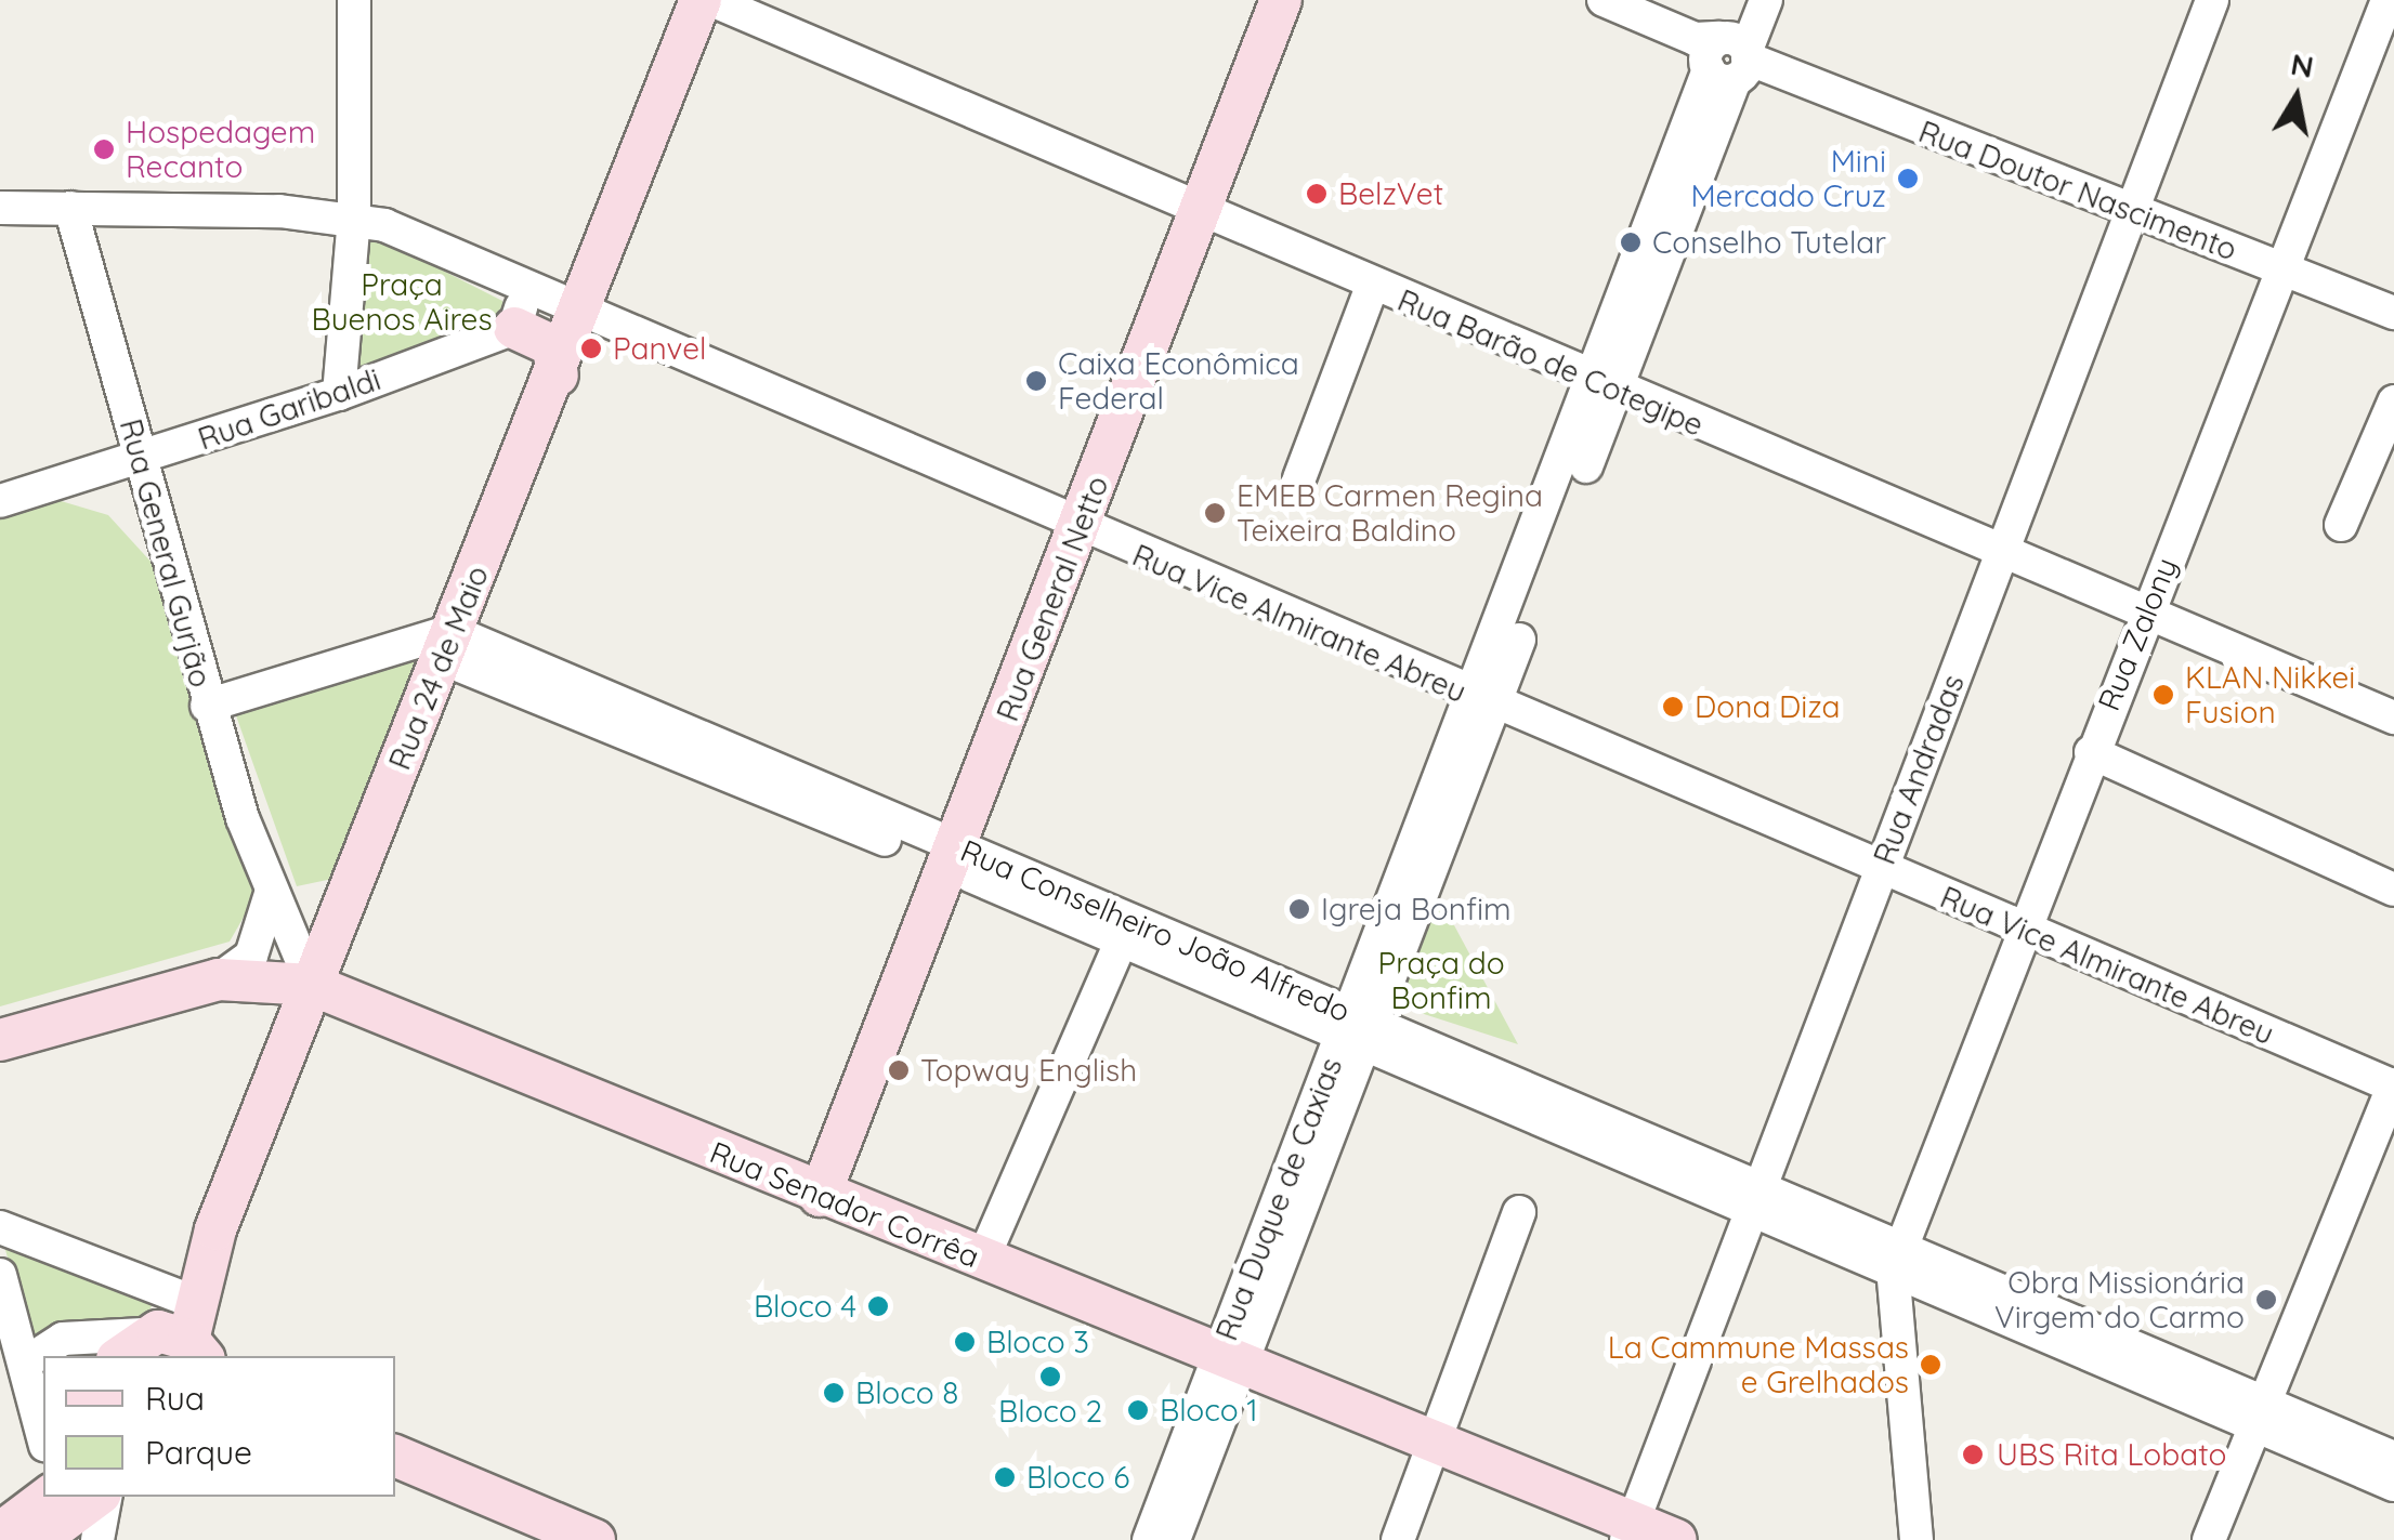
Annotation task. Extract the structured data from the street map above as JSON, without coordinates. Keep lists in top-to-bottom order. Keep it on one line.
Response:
{"streets":{"main road":["Rua General Netto","Rua 24 de Maio","Rua Senador Corrêa"],"street":["Rua Doutor Nascimento","Rua Barão de Cotegipe","Rua Garibaldi","Rua General Gurjão","Rua Vice Almirante Abreu","Rua Zalony","Rua Andradas","Rua Conselheiro João Alfredo","Rua Duque de Caxias"]},"crossings":[["Rua Doutor Nascimento","Rua Zalony"],["Rua Doutor Nascimento","Rua Andradas"],["Rua Doutor Nascimento","Rua Duque de Caxias"],["Rua Barão de Cotegipe","Rua General Netto"],["Rua Barão de Cotegipe","Rua Zalony"],["Rua Barão de Cotegipe","Rua Andradas"],["Rua Barão de Cotegipe","Rua Duque de Caxias"],["Rua Garibaldi","Rua General Gurjão"],["Rua General Gurjão","Rua Vice Almirante Abreu"],["Rua General Gurjão","Rua 24 de Maio"],["Rua General Gurjão","Rua Senador Corrêa"],["Rua General Netto","Rua Vice Almirante Abreu"],["Rua General Netto","Rua Conselheiro João Alfredo"],["Rua General Netto","Rua Senador Corrêa"],["Rua Vice Almirante Abreu","Rua Zalony"],["Rua Vice Almirante Abreu","Rua 24 de Maio"],["Rua Vice Almirante Abreu","Rua Andradas"],["Rua Vice Almirante Abreu","Rua Duque de Caxias"],["Rua Zalony","Rua Conselheiro João Alfredo"],["Rua 24 de Maio","Rua Conselheiro João Alfredo"],["Rua 24 de Maio","Rua Senador Corrêa"],["Rua Andradas","Rua Conselheiro João Alfredo"],["Rua Andradas","Rua Senador Corrêa"],["Rua Conselheiro João Alfredo","Rua Duque de Caxias"],["Rua Duque de Caxias","Rua Senador Corrêa"]],"parks":["Praça Buenos Aires","Praça do Bonfim"],"places":["Hospedagem Recanto","Mini Mercado Cruz","BelzVet","Conselho Tutelar","Panvel","Caixa Econômica Federal","EMEB Carmen Regina Teixeira Baldino","KLAN Nikkei Fusion","Dona Diza","Igreja Bonfim","Topway English","Obra Missionária Virgem do Carmo","Bloco 4","Bloco 3","La Cammune Massas e Grelhados","Bloco 2","Bloco 8","Bloco 1","UBS Rita Lobato","Bloco 6"],"legend":["Rua","Parque"],"north":"top"}
